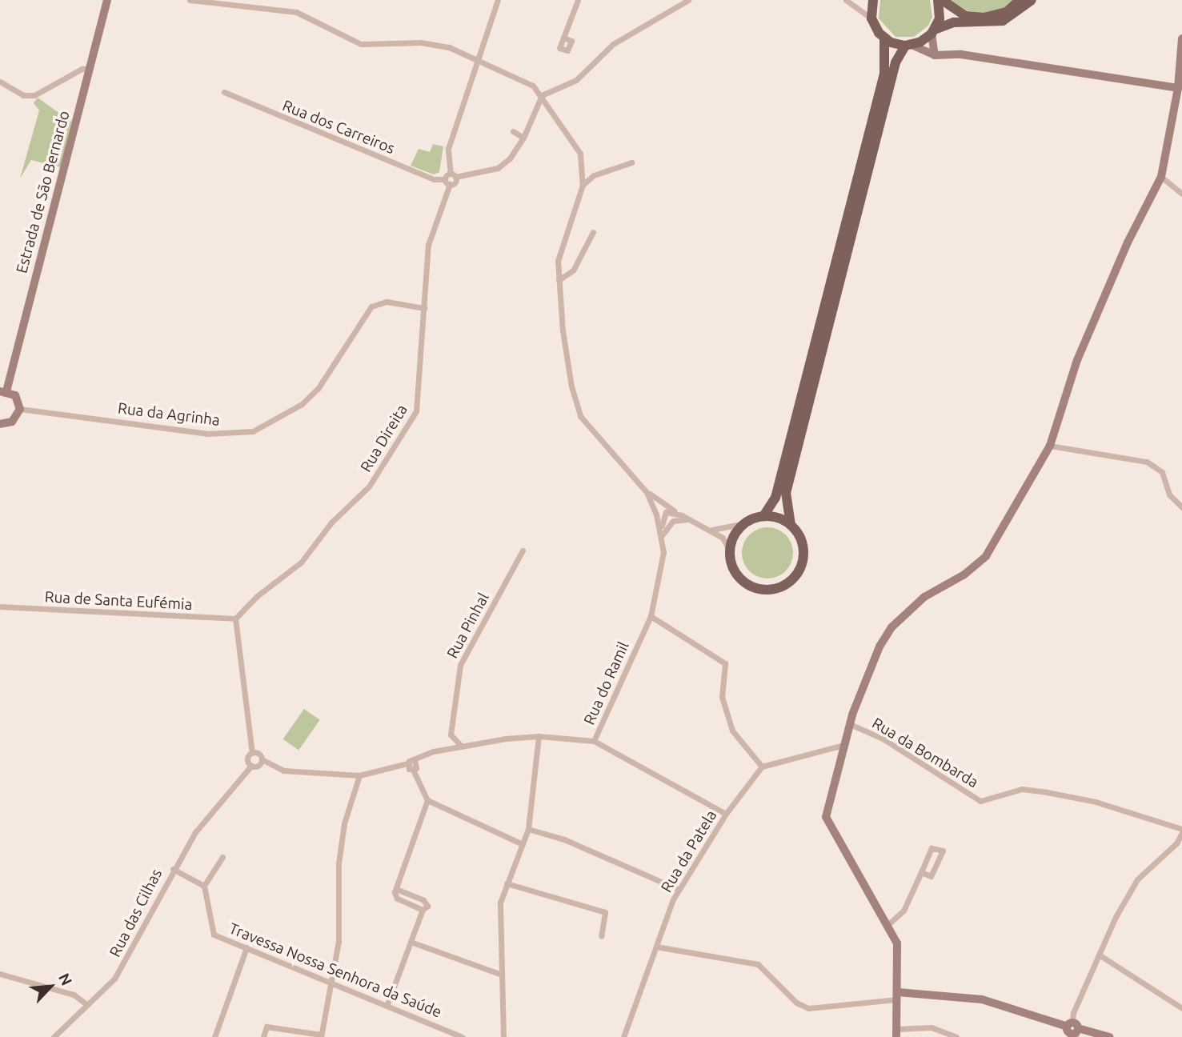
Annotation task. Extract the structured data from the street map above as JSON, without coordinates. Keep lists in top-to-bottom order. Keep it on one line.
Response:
{"streets":{"street":["Rua dos Carreiros","Estrada de São Bernardo","Rua da Agrinha","Rua Direita","Rua de Santa Eufémia","Rua Pinhal","Rua do Ramil","Rua da Bombarda","Rua da Patela","Rua das Cilhas","Travessa Nossa Senhora da Saúde"]},"crossings":[["Rua dos Carreiros","Rua Direita"],["Rua da Agrinha","Rua Direita"],["Rua Direita","Rua de Santa Eufémia"],["Rua Pinhal","Rua do Ramil"],["Rua do Ramil","Rua das Cilhas"]],"north":"top right"}
